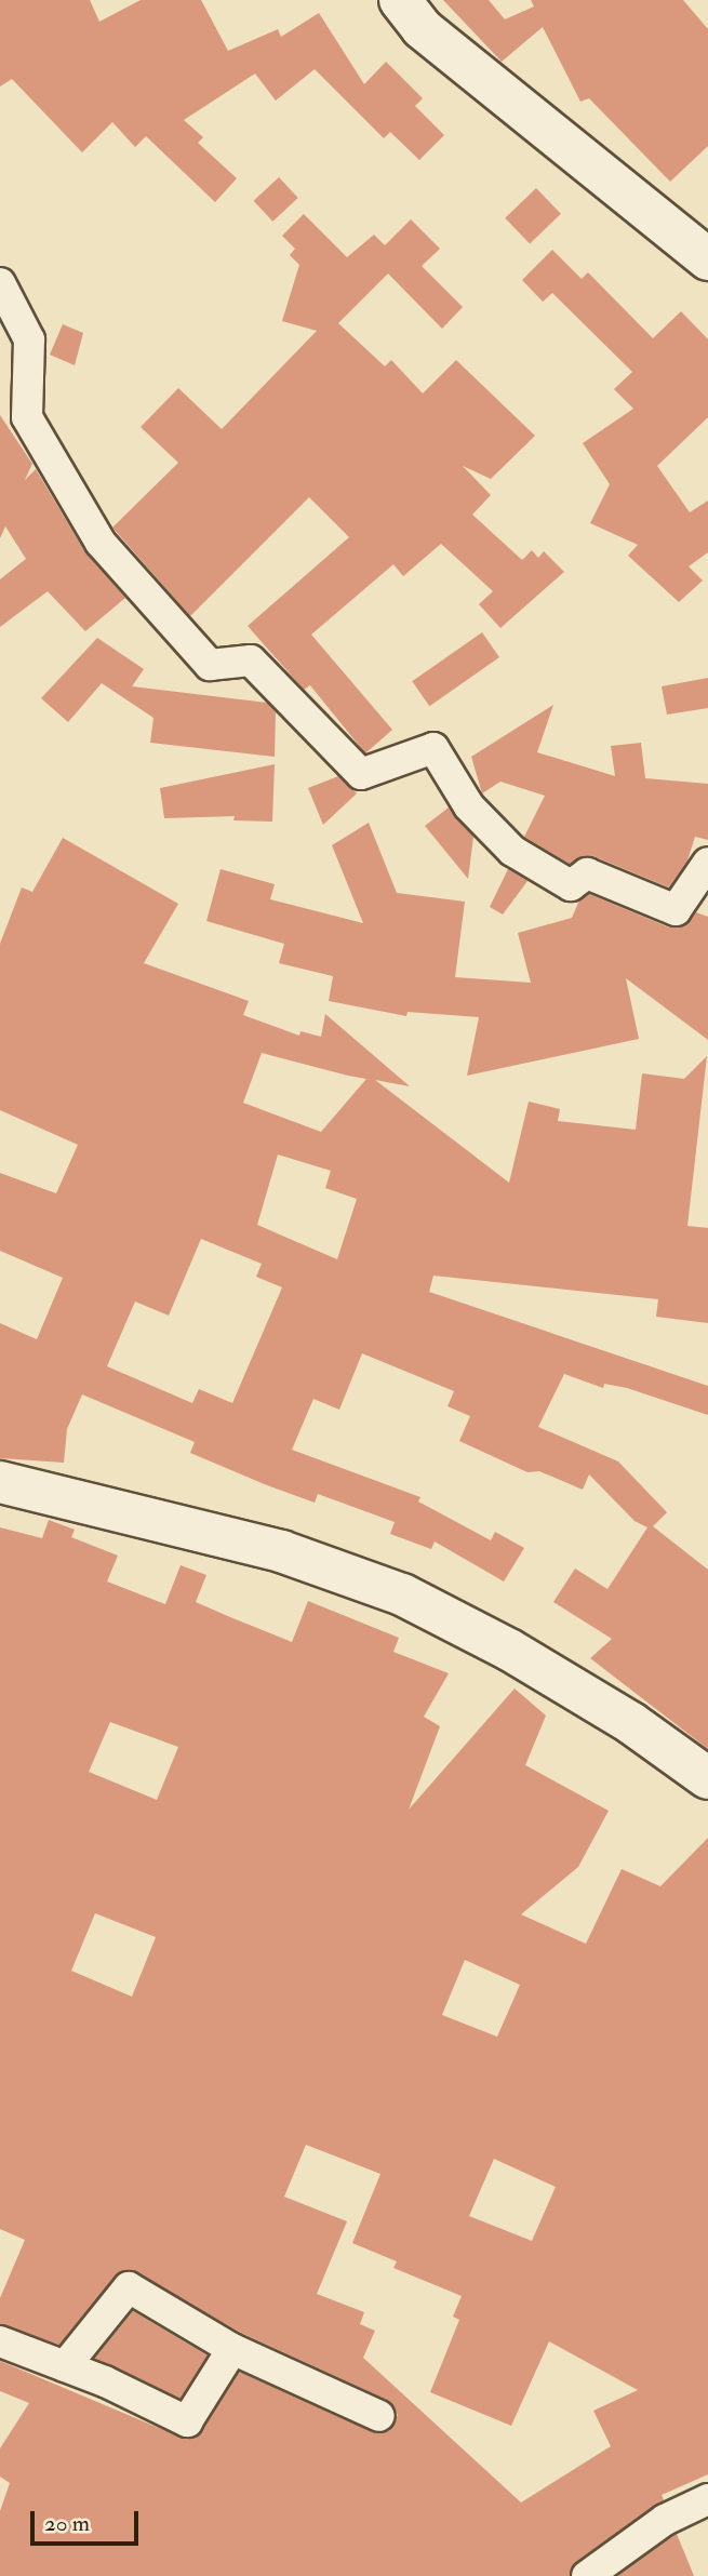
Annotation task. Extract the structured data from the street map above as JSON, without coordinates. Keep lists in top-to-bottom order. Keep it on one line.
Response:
{"scale_bar":"20 m"}
